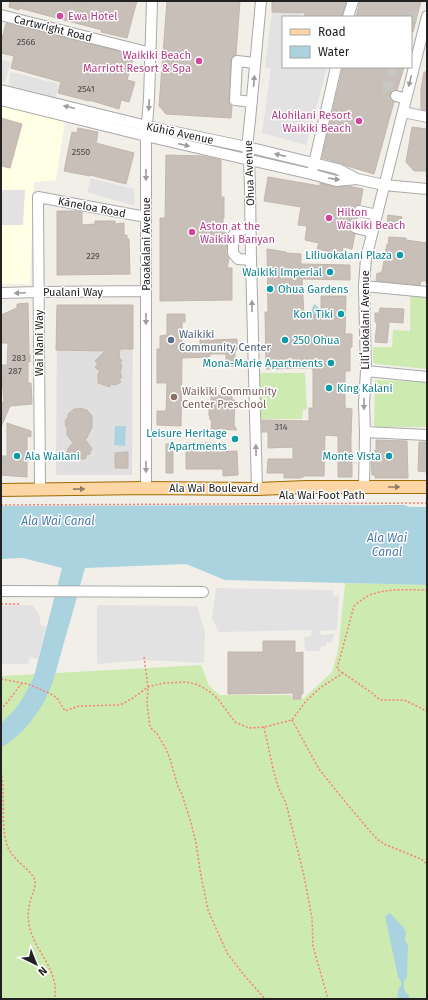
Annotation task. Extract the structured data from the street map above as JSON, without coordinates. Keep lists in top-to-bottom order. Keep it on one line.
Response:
{"streets":{"main road":["Ala Wai Boulevard"],"street":["Cartwright Road","Kūhiō Avenue","Ohua Avenue","Kāneloa Road","Paoakalani Avenue","Pualani Way","Liliʻuokalani Avenue","Wai Nani Way"],"path":["Ala Wai Foot Path"]},"crossings":[["Cartwright Road","Paoakalani Avenue"],["Kūhiō Avenue","Ohua Avenue"],["Kūhiō Avenue","Paoakalani Avenue"],["Kūhiō Avenue","Liliʻuokalani Avenue"],["Ohua Avenue","Ala Wai Boulevard"],["Kāneloa Road","Paoakalani Avenue"],["Kāneloa Road","Wai Nani Way"],["Paoakalani Avenue","Pualani Way"],["Paoakalani Avenue","Ala Wai Boulevard"],["Pualani Way","Wai Nani Way"],["Liliʻuokalani Avenue","Ala Wai Boulevard"],["Wai Nani Way","Ala Wai Boulevard"]],"one_way":["Ohua Avenue","Paoakalani Avenue","Ala Wai Boulevard"],"water":["Ala Wai Canal"],"places":["Ewa Hotel","Waikiki Beach Marriott Resort & Spa","Alohilani Resort Waikiki Beach","Hilton Waikiki Beach","Aston at the Waikiki Banyan","Liliuokalani Plaza","Waikiki Imperial","Ohua Gardens","Kon Tiki","Waikiki Community Center","250 Ohua","Mona-Marie Apartments","King Kalani","Waikiki Community Center Preschool","Leisure Heritage Apartments","Ala Wailani","Monte Vista"],"house_numbers":["2566","2541","2550","229","283","287","314"],"legend":["Road","Water"],"north":"bottom right"}
